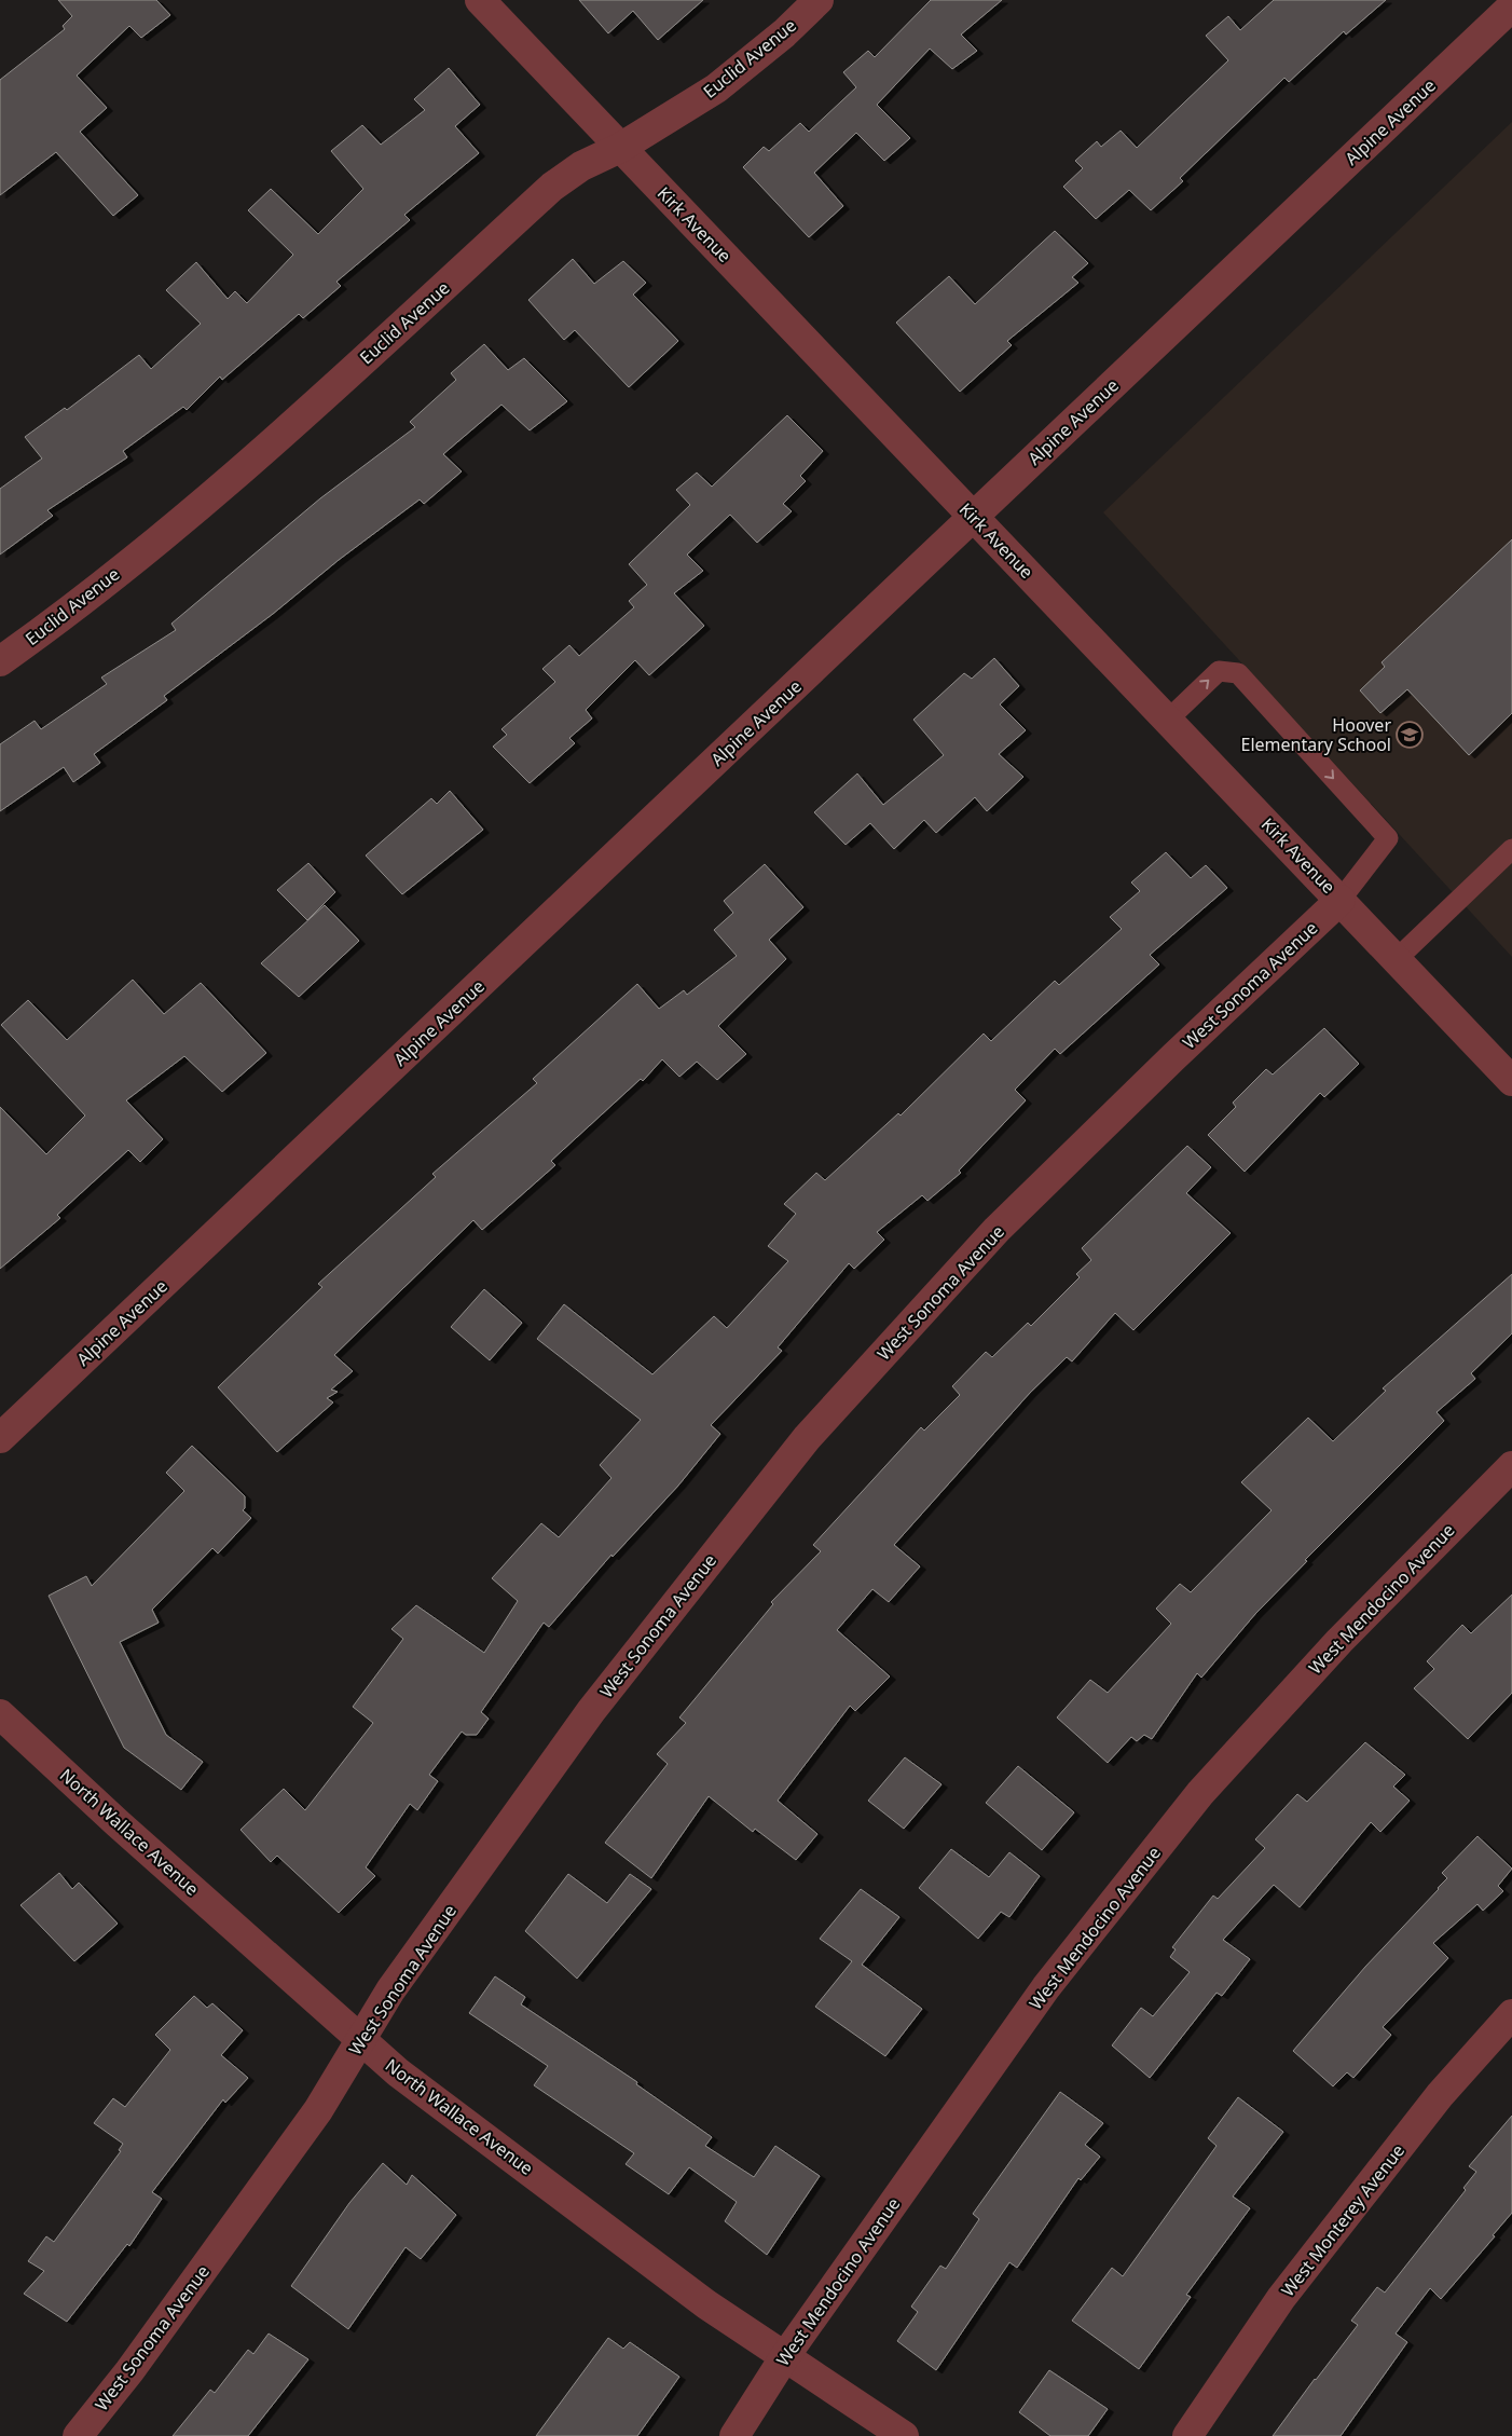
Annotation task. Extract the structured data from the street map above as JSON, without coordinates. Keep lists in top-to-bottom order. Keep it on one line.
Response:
{"streets":{"street":["Euclid Avenue","Alpine Avenue","Kirk Avenue","West Sonoma Avenue","West Mendocino Avenue","North Wallace Avenue","West Monterey Avenue"]},"crossings":[["Euclid Avenue","Kirk Avenue"],["Alpine Avenue","Kirk Avenue"],["Kirk Avenue","West Sonoma Avenue"],["West Sonoma Avenue","North Wallace Avenue"],["West Mendocino Avenue","North Wallace Avenue"]],"places":{"school or university":["Hoover Elementary School"]}}
